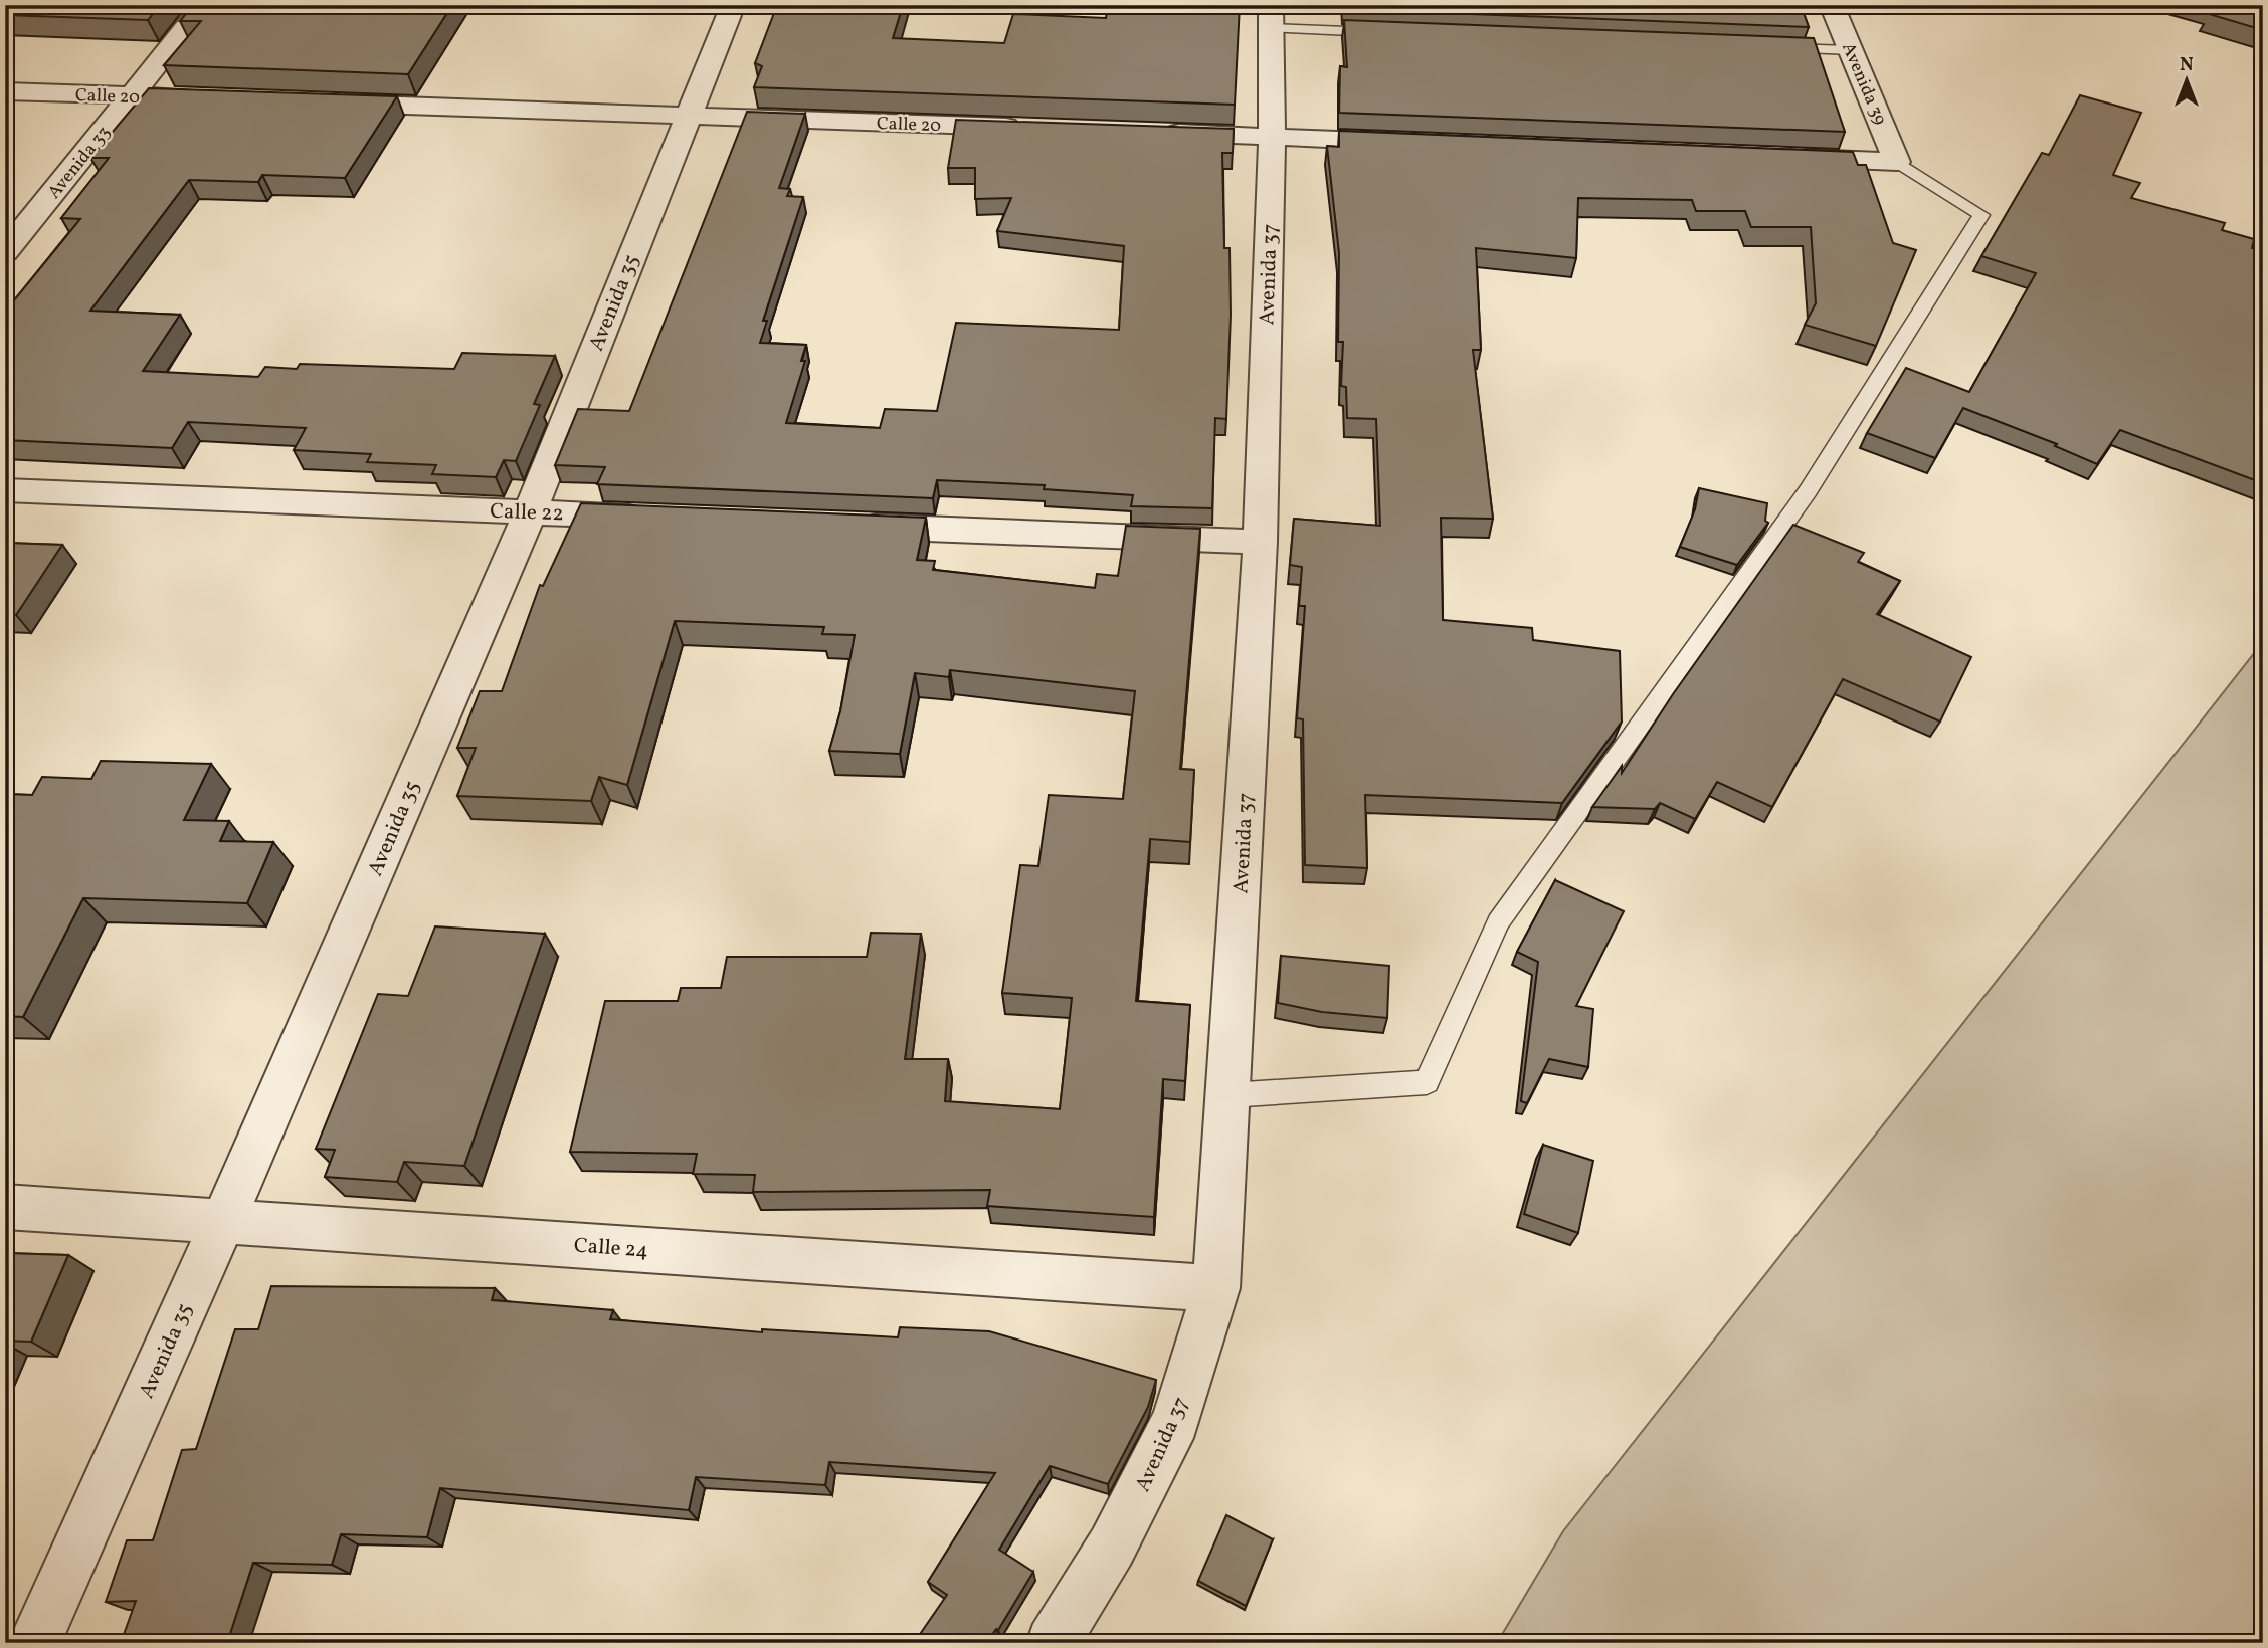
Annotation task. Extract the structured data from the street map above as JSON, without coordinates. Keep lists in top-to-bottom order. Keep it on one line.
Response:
{"streets":{"street":["Avenida 39","Calle 20","Avenida 33","Avenida 37","Avenida 35","Calle 22","Calle 24"]},"crossings":[["Calle 20","Avenida 33"],["Calle 20","Avenida 35"],["Avenida 37","Calle 24"],["Avenida 35","Calle 22"],["Avenida 35","Calle 24"]],"north":"top"}
